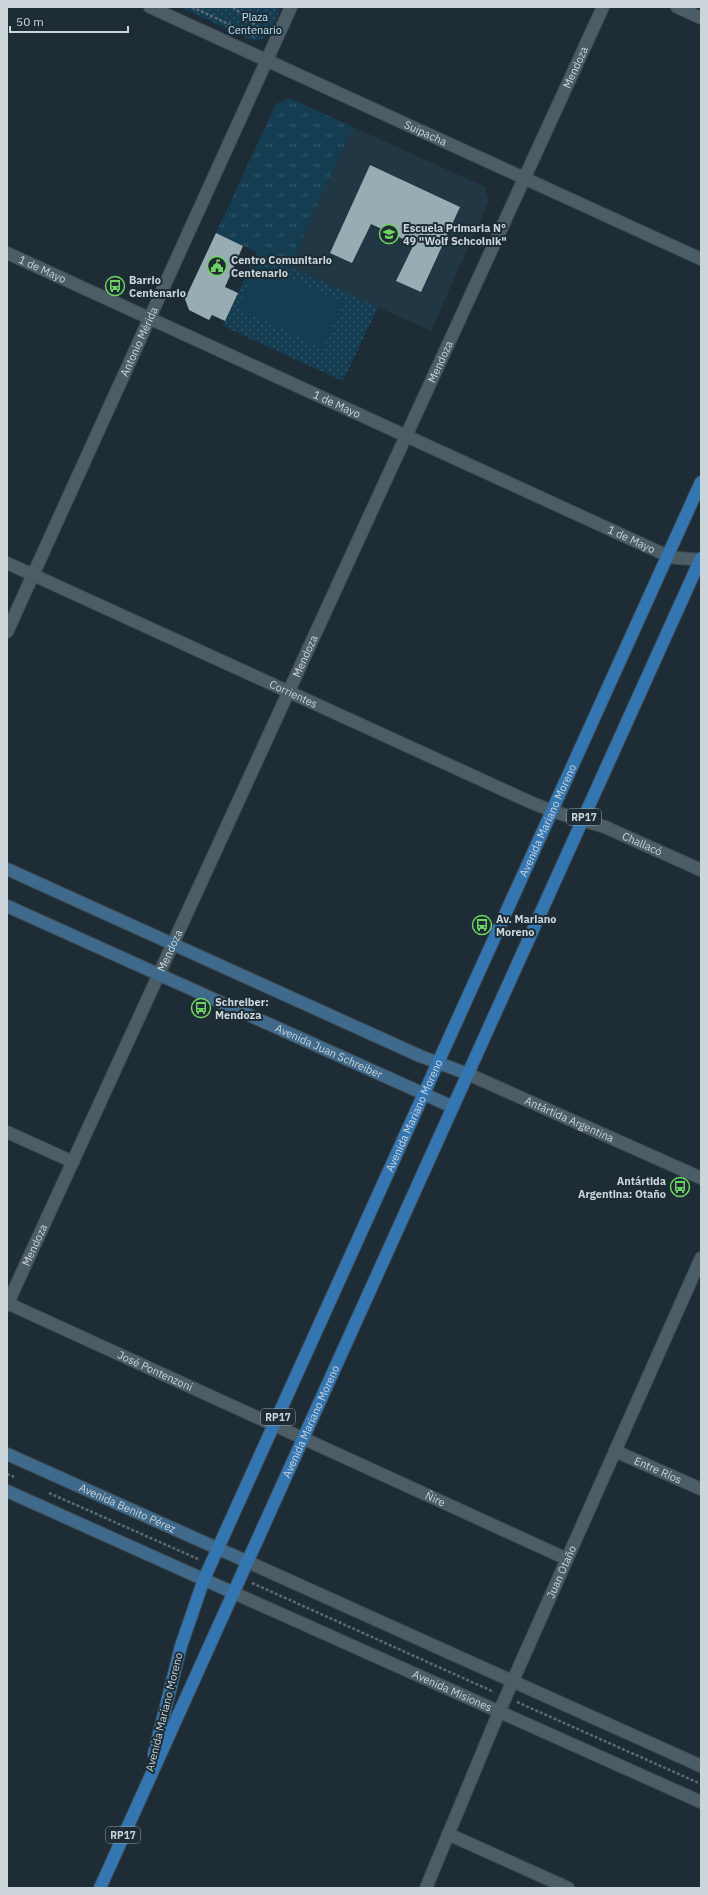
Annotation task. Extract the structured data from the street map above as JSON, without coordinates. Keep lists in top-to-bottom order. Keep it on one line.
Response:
{"streets":{"main road":["RP17","Avenida Mariano Moreno","Avenida Juan Schreiber","Antártida Argentina","Avenida Benito Pérez","Avenida Misiones"],"street":["Mendoza","Suipacha","1 de Mayo","Antonio Mérida","Corrientes","Challacó","José Pontenzoni","Entre Ríos","Ñire","Juan Otaño"]},"crossings":[["Mendoza","Suipacha"],["Mendoza","1 de Mayo"],["Mendoza","Corrientes"],["Mendoza","Avenida Juan Schreiber"],["Mendoza","José Pontenzoni"],["Suipacha","Antonio Mérida"],["1 de Mayo","Antonio Mérida"],["1 de Mayo","Avenida Mariano Moreno"],["Antonio Mérida","Corrientes"],["Corrientes","Avenida Mariano Moreno"],["Corrientes","Challacó"],["RP17","Avenida Mariano Moreno"],["Avenida Mariano Moreno","Challacó"],["Avenida Mariano Moreno","Avenida Juan Schreiber"],["Avenida Mariano Moreno","Antártida Argentina"],["Avenida Mariano Moreno","José Pontenzoni"],["Avenida Mariano Moreno","Ñire"],["Avenida Mariano Moreno","Avenida Benito Pérez"],["Avenida Mariano Moreno","Avenida Misiones"],["José Pontenzoni","Ñire"],["Entre Ríos","Juan Otaño"],["Ñire","Juan Otaño"],["Juan Otaño","Avenida Misiones"]],"parks":["Plaza Centenario"],"places":{"school or university":["Escuela Primaria N° 49 \"Wolf Schcolnik\""],"public building":["Centro Comunitario Centenario"],"bus stop":["Barrio Centenario","Av. Mariano Moreno","Schreiber: Mendoza","Antártida Argentina: Otaño"]},"scale_bar":"50 m"}
